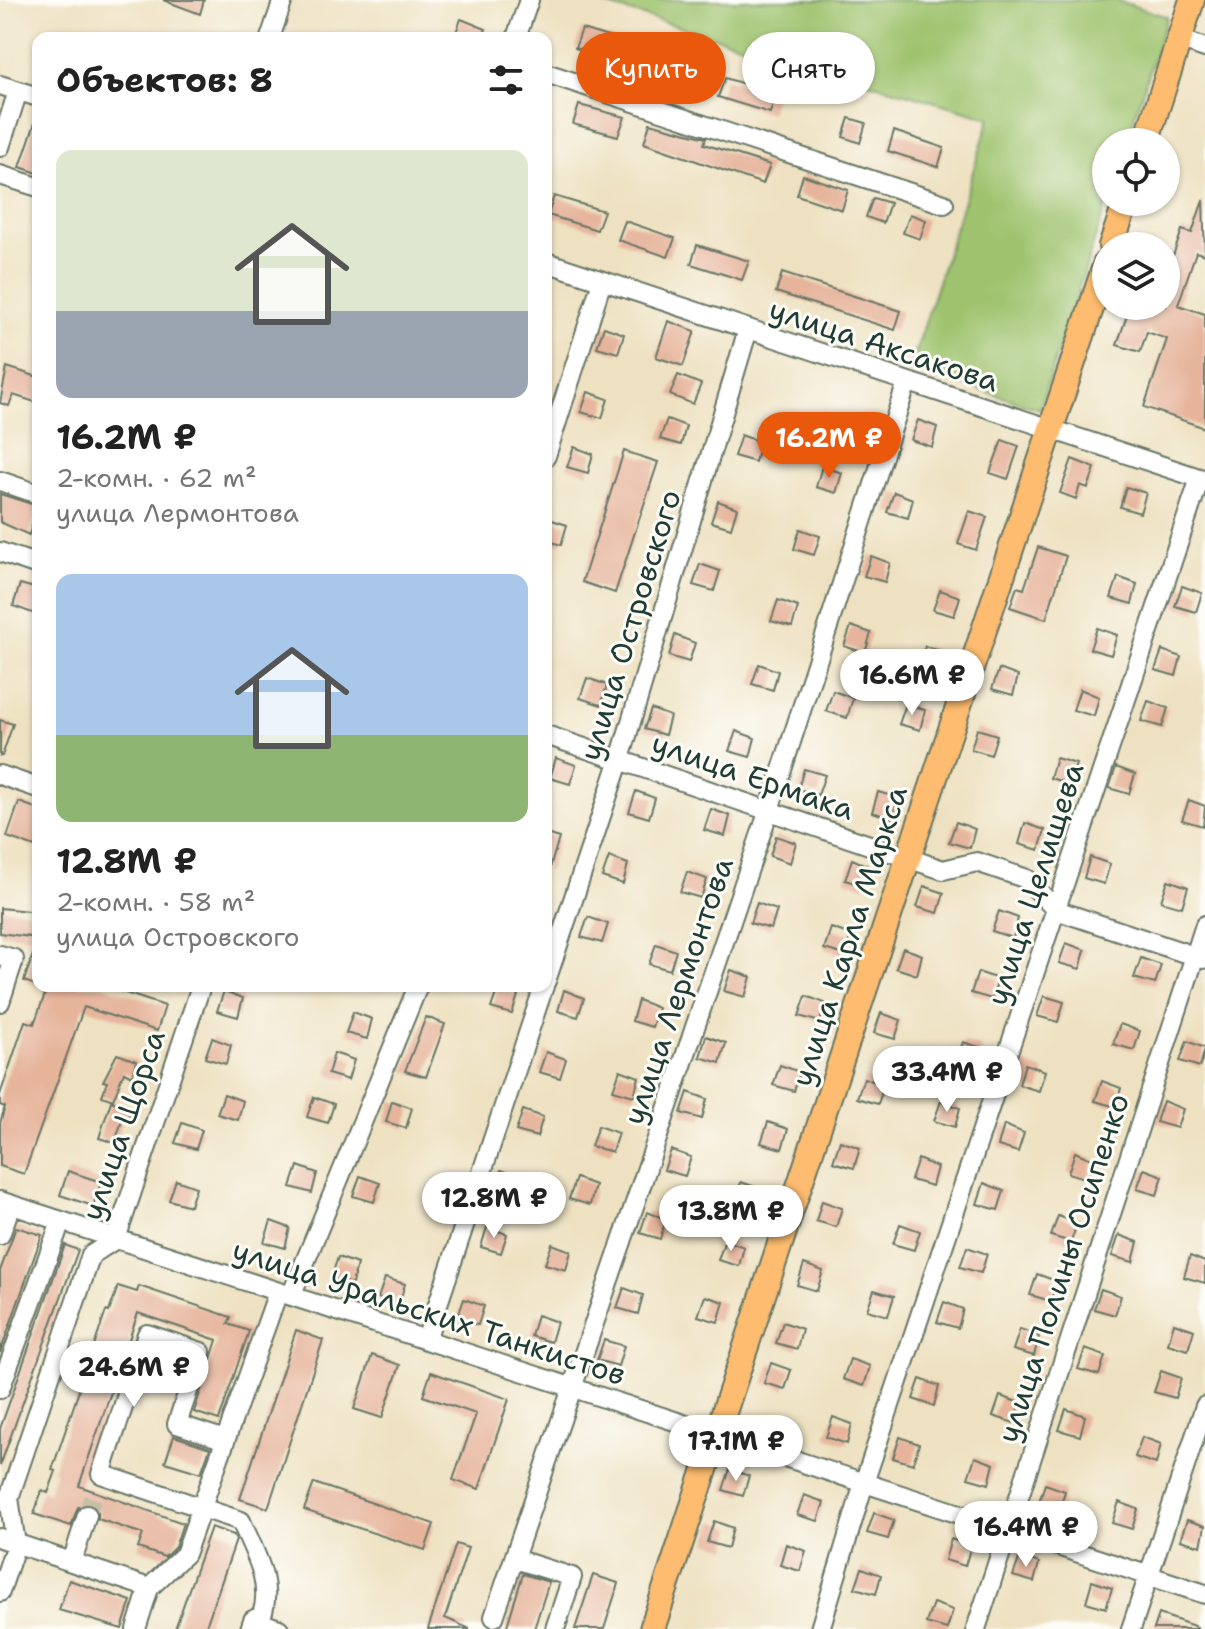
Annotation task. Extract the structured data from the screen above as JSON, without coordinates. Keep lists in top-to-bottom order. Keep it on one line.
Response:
{"streets":{"main road":["улица Карла Маркса"],"street":["улица Аксакова","улица Островского","улица Ермака","улица Целищева","улица Лермонтова","улица Щорса","улица Полины Осипенко","улица Уральских Танкистов"]},"crossings":[["улица Аксакова","улица Островского"],["улица Аксакова","улица Целищева"],["улица Аксакова","улица Карла Маркса"],["улица Аксакова","улица Лермонтова"],["улица Островского","улица Ермака"],["улица Островского","улица Уральских Танкистов"],["улица Ермака","улица Целищева"],["улица Ермака","улица Карла Маркса"],["улица Ермака","улица Лермонтова"],["улица Ермака","улица Полины Осипенко"],["улица Целищева","улица Уральских Танкистов"],["улица Карла Маркса","улица Уральских Танкистов"],["улица Лермонтова","улица Уральских Танкистов"],["улица Щорса","улица Уральских Танкистов"],["улица Полины Осипенко","улица Уральских Танкистов"]],"page":{"chip":["Купить","Снять"],"heading":"Объектов: 8","list":[{"name":"16.2M ₽","note":"2-комн. · 62 m² · улица Лермонтова"},{"name":"12.8M ₽","note":"2-комн. · 58 m² · улица Островского"}],"price":["16.2M ₽","16.6M ₽","33.4M ₽","12.8M ₽","13.8M ₽","24.6M ₽","17.1M ₽","16.4M ₽"]}}
